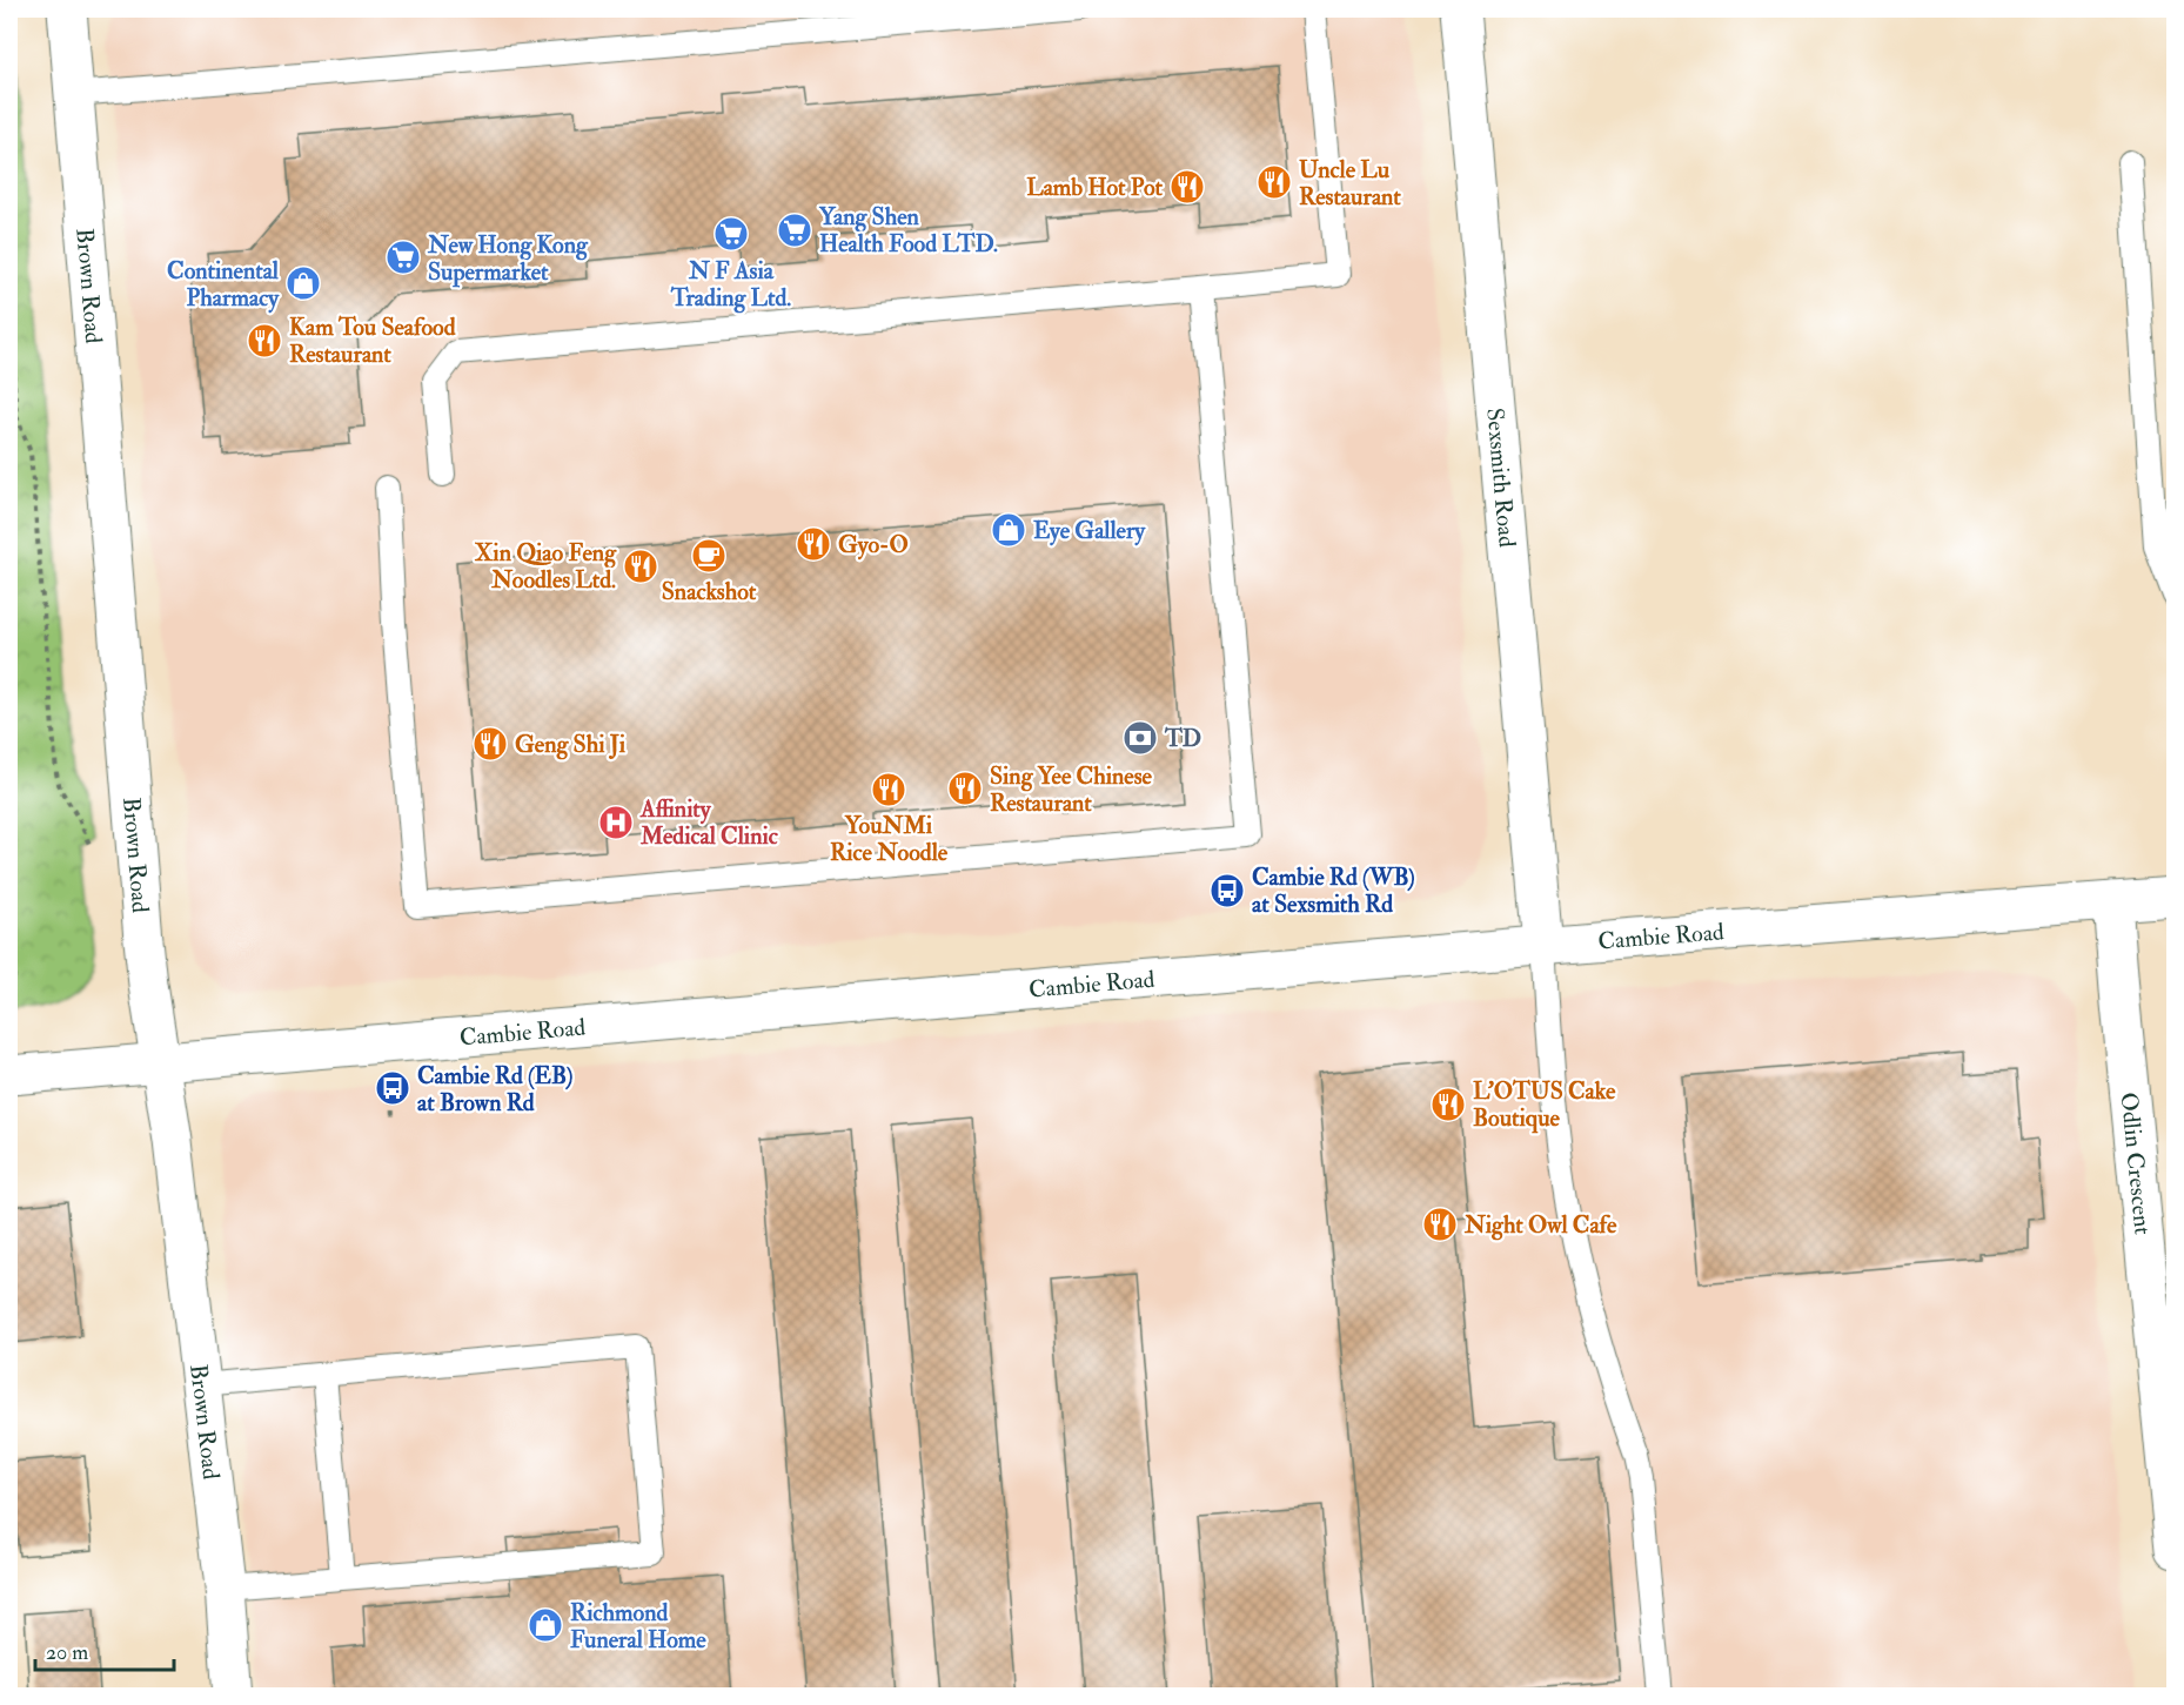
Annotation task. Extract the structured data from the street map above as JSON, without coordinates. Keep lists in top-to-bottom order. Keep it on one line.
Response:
{"streets":{"street":["Brown Road","Sexsmith Road","Cambie Road","Odlin Crescent"]},"crossings":[["Brown Road","Cambie Road"],["Sexsmith Road","Cambie Road"],["Cambie Road","Odlin Crescent"]],"places":{"restaurant":["Uncle Lu Restaurant","Lamb Hot Pot","Kam Tou Seafood Restaurant","Gyo-O","Xin Qiao Feng Noodles Ltd.","Geng Shi Ji","Sing Yee Chinese Restaurant","YouNMi Rice Noodle","L'OTUS Cake Boutique","Night Owl Cafe"],"supermarket":["Yang Shen Health Food LTD.","N F Asia Trading Ltd.","New Hong Kong Supermarket"],"shop":["Continental Pharmacy","Eye Gallery","Richmond Funeral Home"],"cafe":["Snackshot"],"bank":["TD"],"hospital":["Affinity Medical Clinic"],"bus stop":["Cambie Rd (WB) at Sexsmith Rd","Cambie Rd (EB) at Brown Rd"]},"scale_bar":"20 m"}
